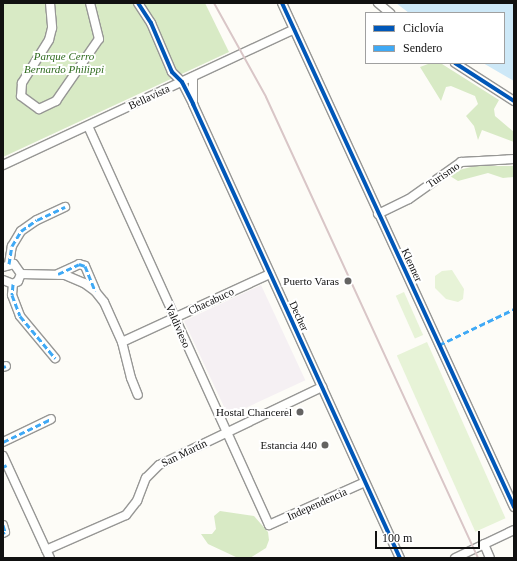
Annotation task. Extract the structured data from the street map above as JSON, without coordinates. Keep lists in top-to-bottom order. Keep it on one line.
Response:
{"streets":{"street":["Bellavista","Turismo","Klenner","Chacabuco","Decher","Valdivieso","San Martín","Independencia"]},"crossings":[["Bellavista","Klenner"],["Bellavista","Decher"],["Bellavista","Valdivieso"],["Turismo","Klenner"],["Chacabuco","Decher"],["Chacabuco","Valdivieso"],["Decher","San Martín"],["Decher","Independencia"],["Valdivieso","San Martín"],["Valdivieso","Independencia"]],"parks":["Parque Cerro Bernardo Philippi"],"places":["Puerto Varas","Hostal Chancerel","Estancia 440"],"legend":["Ciclovía","Sendero"],"scale_bar":"100 m"}
